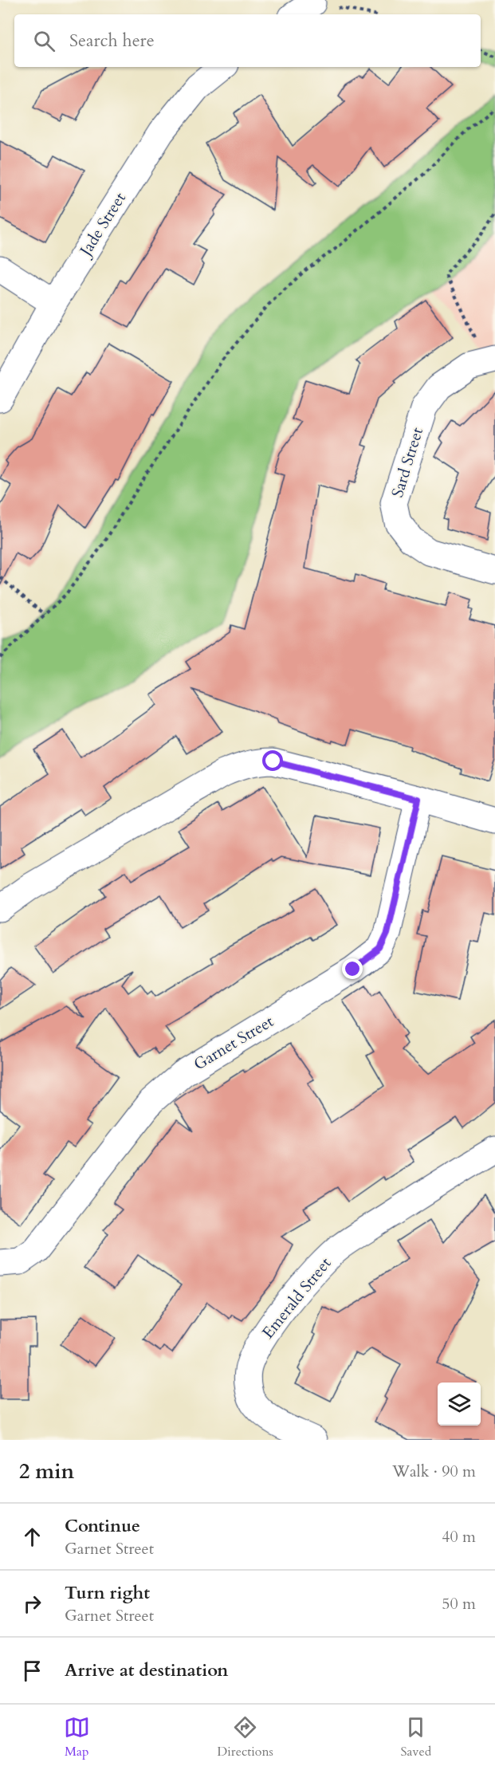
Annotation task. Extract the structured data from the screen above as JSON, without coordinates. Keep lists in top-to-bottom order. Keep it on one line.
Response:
{"streets":{"street":["Jade Street","Sard Street","Garnet Street","Emerald Street"]},"page":{"search":"Search here","heading":["2 min","Walk · 90 m"],"list":[["Continue","Garnet Street","40 m"],["Turn right","Garnet Street","50 m"],"Arrive at destination"],"nav":["Map","Directions","Saved"]}}
